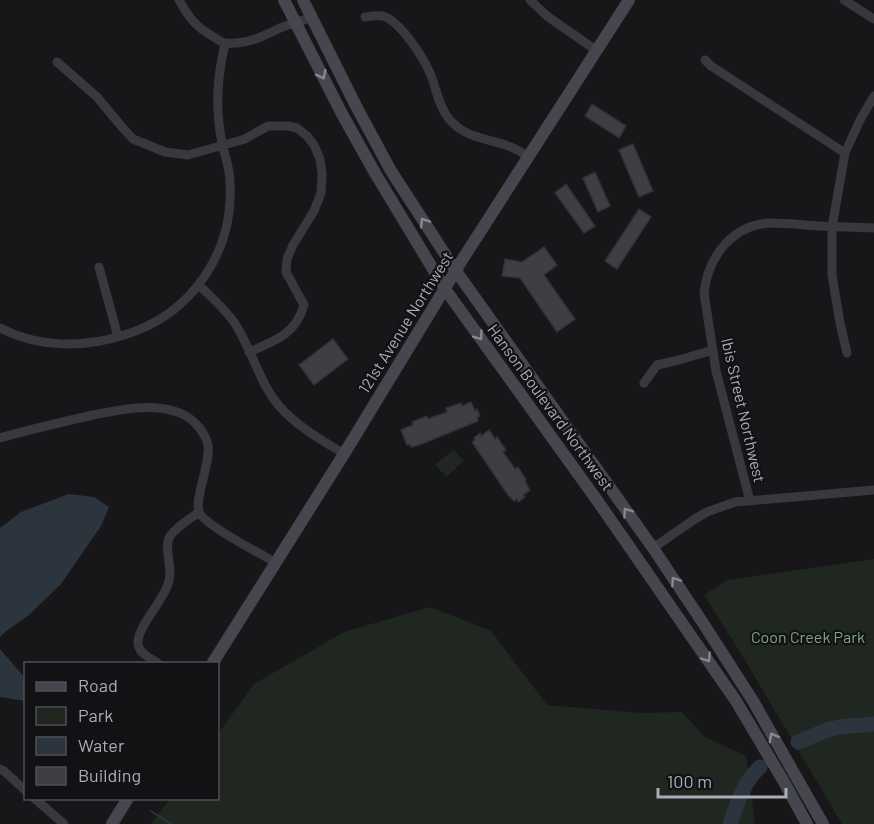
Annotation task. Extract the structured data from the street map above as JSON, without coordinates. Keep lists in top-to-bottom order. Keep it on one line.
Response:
{"streets":{"main road":["121st Avenue Northwest","Hanson Boulevard Northwest"],"street":["Ibis Street Northwest"]},"crossings":[["121st Avenue Northwest","Hanson Boulevard Northwest"]],"parks":["Coon Creek Park"],"legend":["Road","Park","Water","Building"],"scale_bar":"100 m"}
